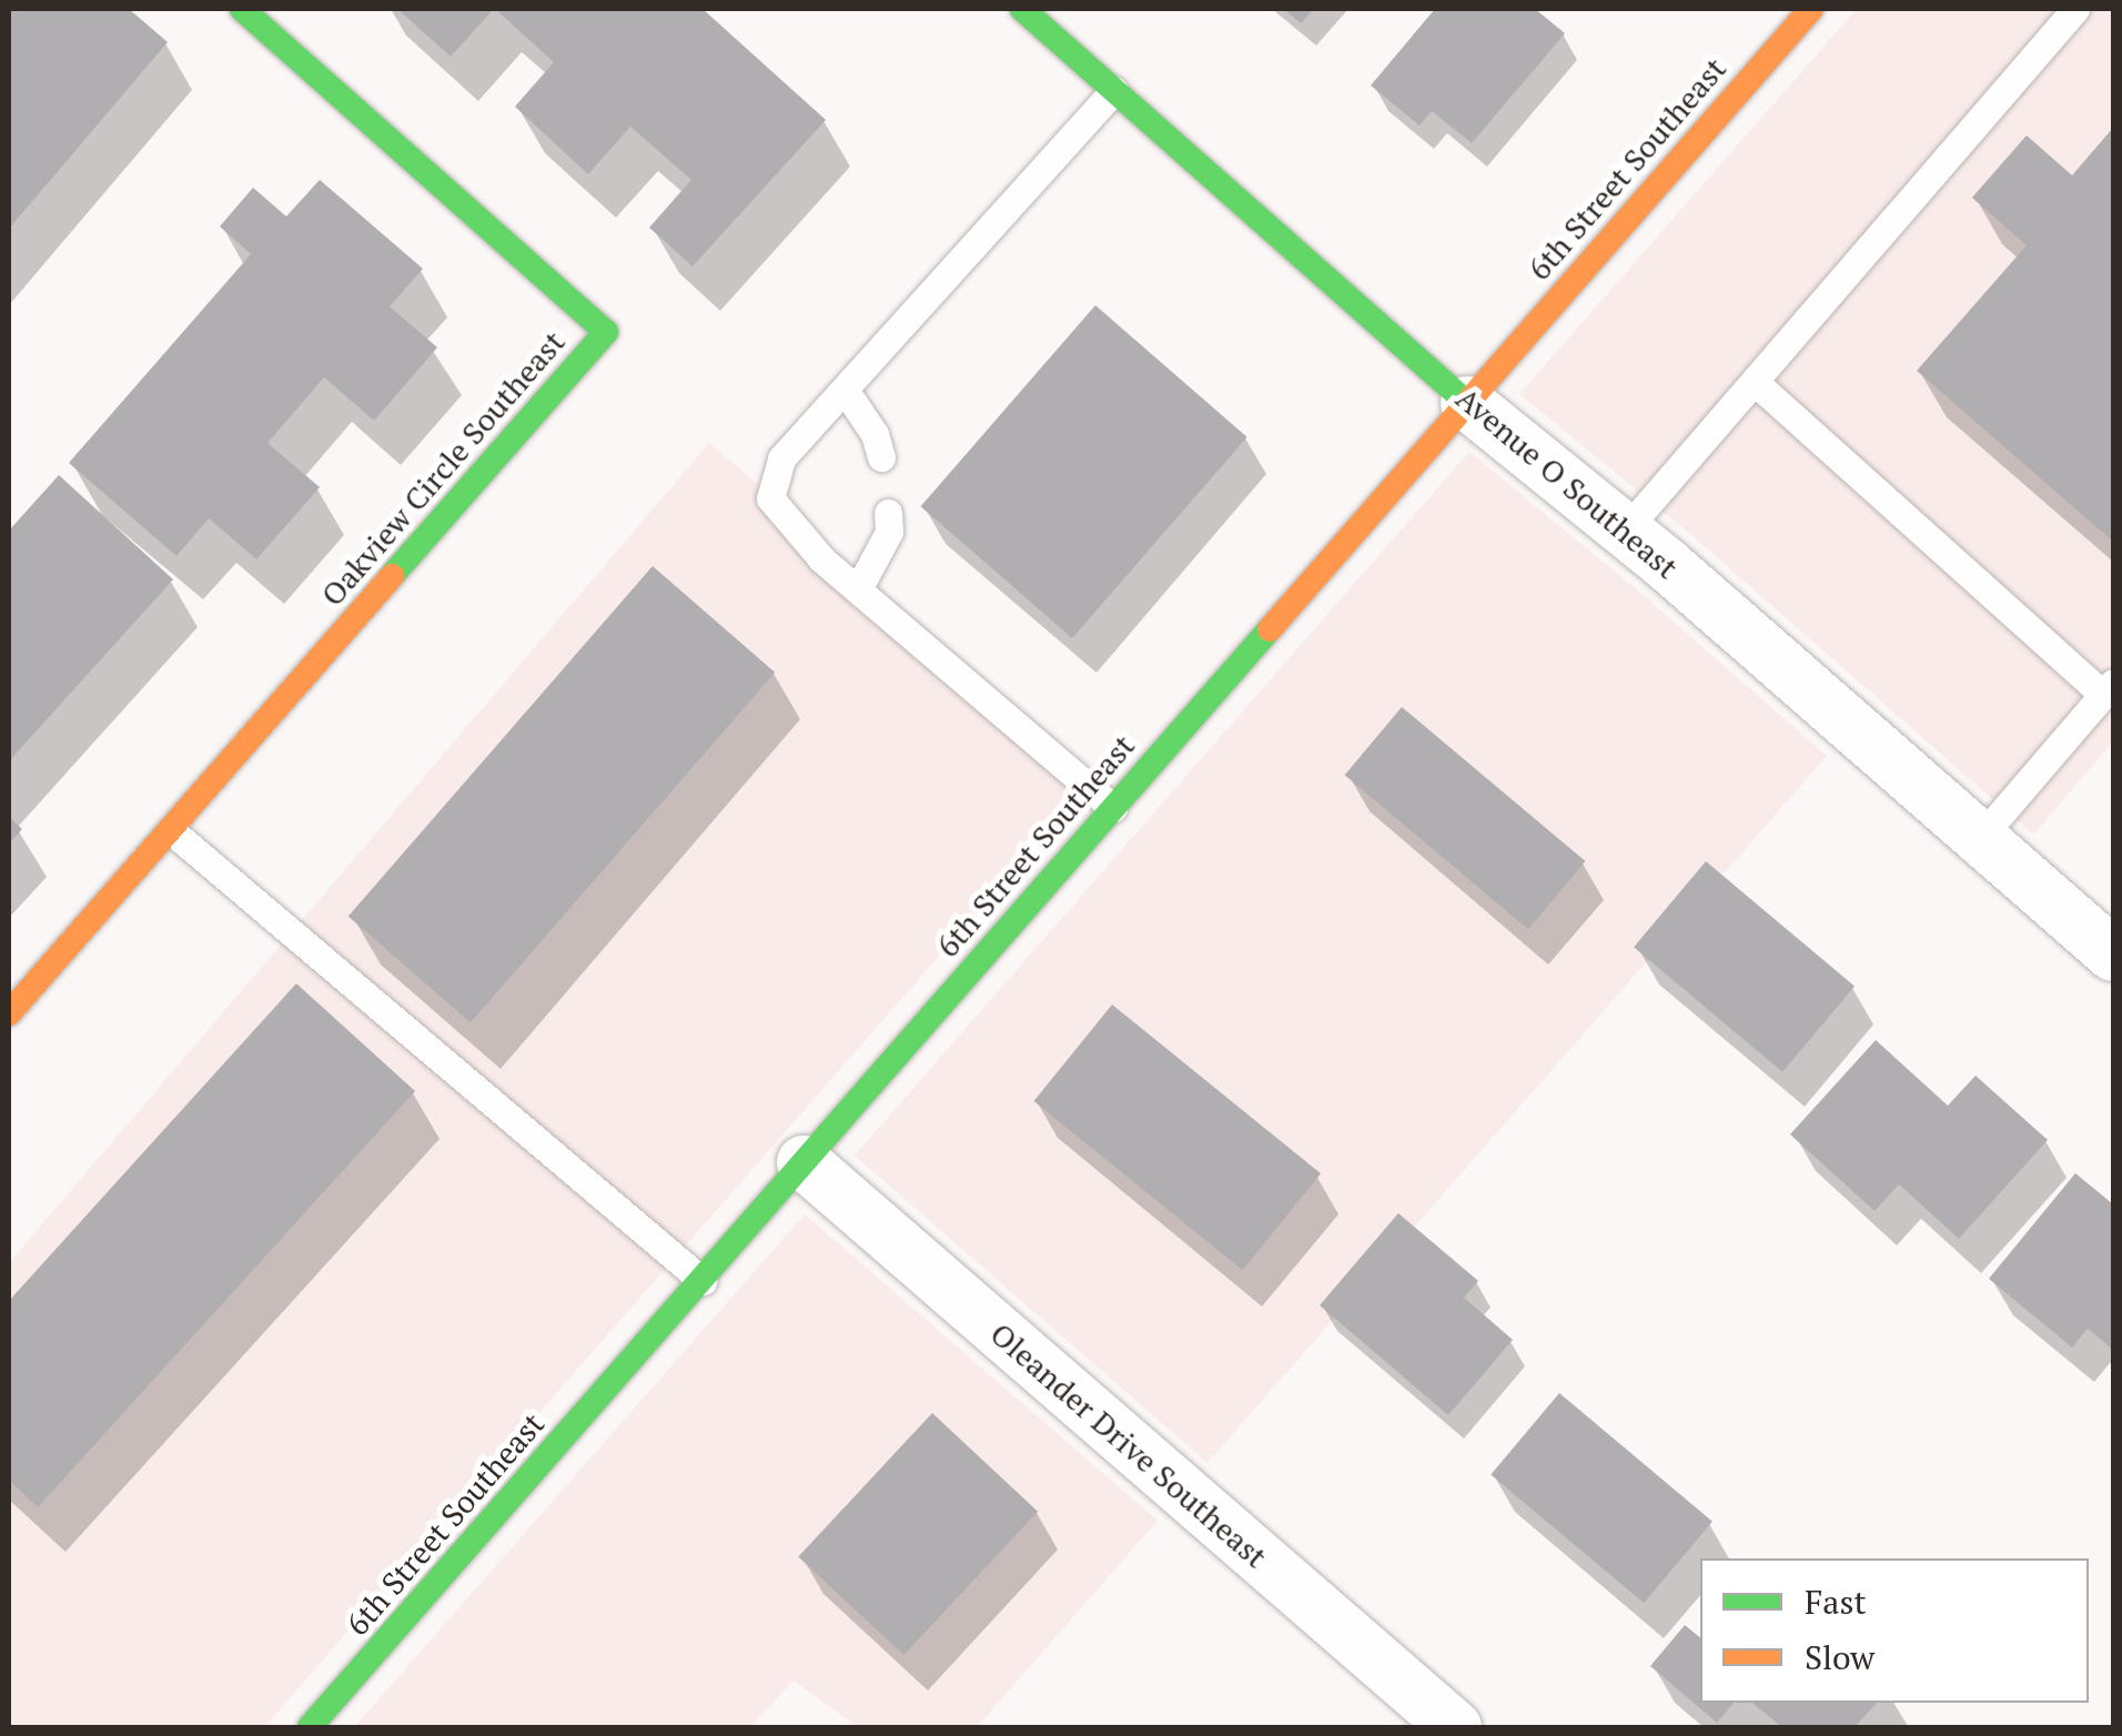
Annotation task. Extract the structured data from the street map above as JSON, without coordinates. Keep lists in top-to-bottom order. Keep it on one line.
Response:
{"streets":{"street":["6th Street Southeast","Oakview Circle Southeast","Avenue O Southeast","Oleander Drive Southeast"]},"crossings":[["6th Street Southeast","Avenue O Southeast"],["6th Street Southeast","Oleander Drive Southeast"]],"legend":["Fast","Slow"]}
